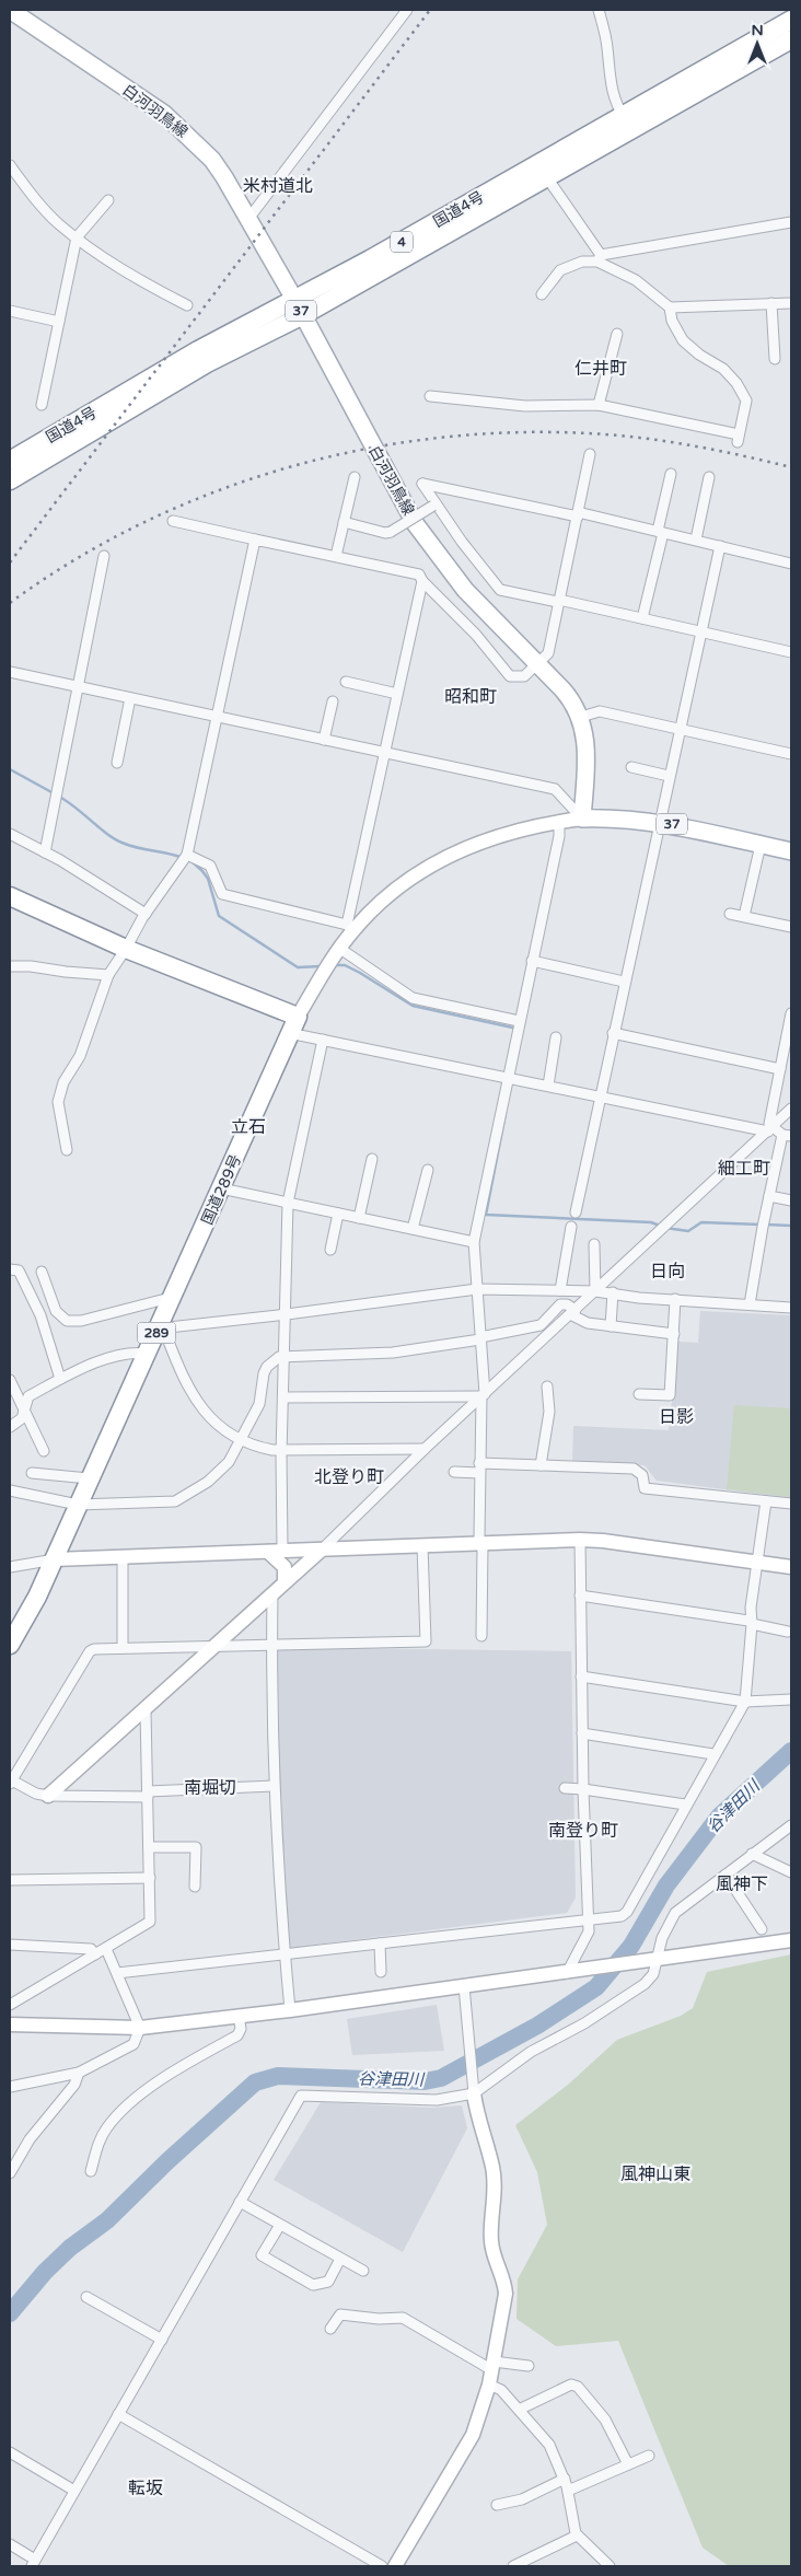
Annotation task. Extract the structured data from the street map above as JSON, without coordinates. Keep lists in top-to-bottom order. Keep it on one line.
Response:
{"streets":{"highway":["国道4号","4","国道289号","289"],"main road":["白河羽鳥線","37"]},"crossings":[["白河羽鳥線","国道4号"],["白河羽鳥線","37"]],"districts":["米村道北","仁井町","昭和町","立石","細工町","日向","日影","北登り町","南堀切","南登り町","風神下","風神山東","転坂"],"water":["谷津田川"],"north":"top"}
